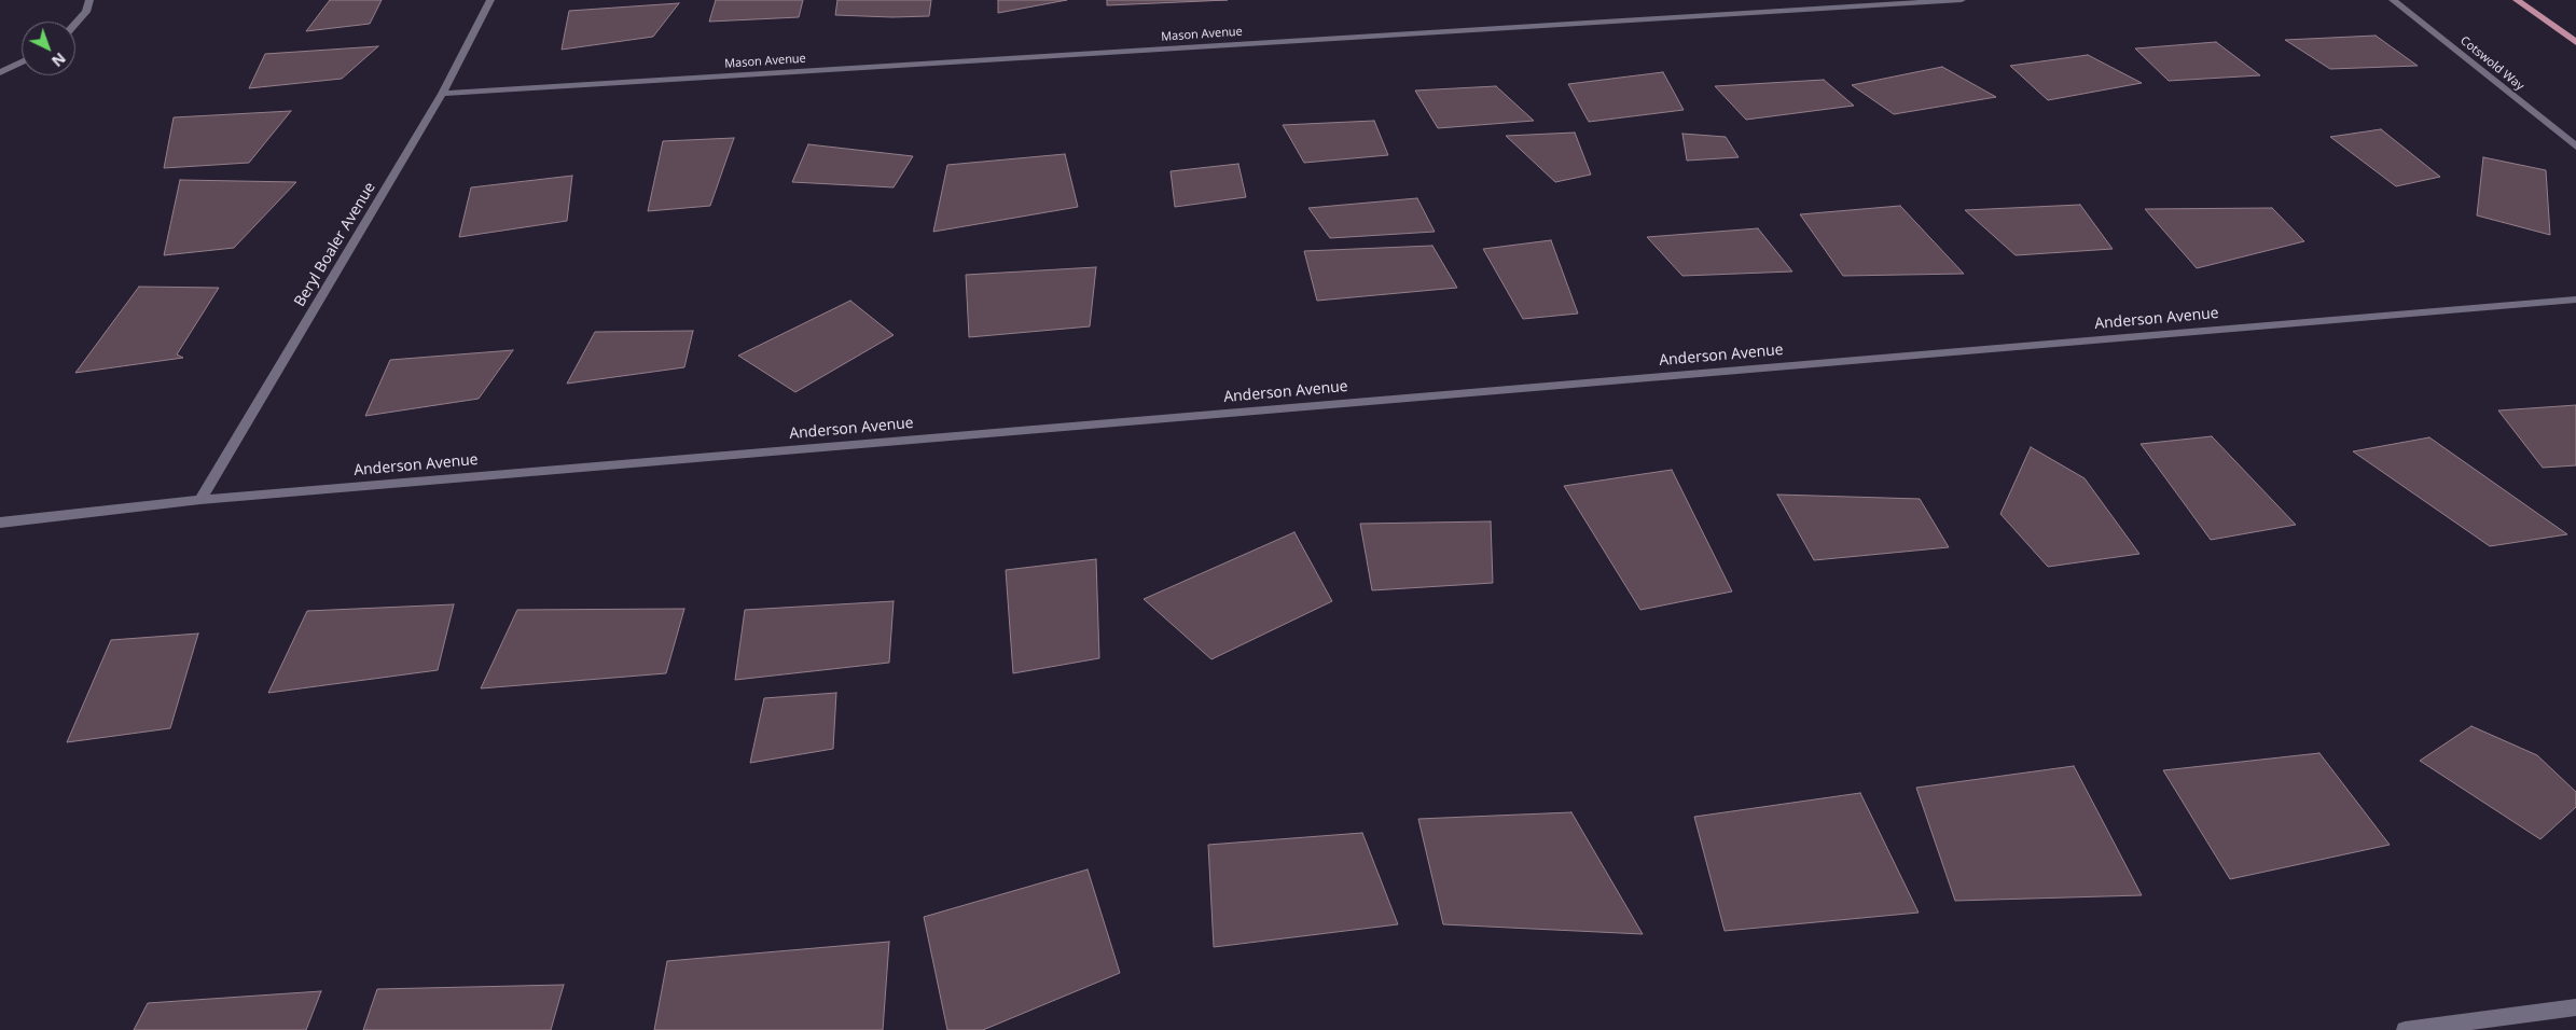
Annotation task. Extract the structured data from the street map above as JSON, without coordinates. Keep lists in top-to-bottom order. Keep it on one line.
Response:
{"streets":{"street":["Mason Avenue","Cotswold Way","Beryl Boaler Avenue","Anderson Avenue"]},"crossings":[["Mason Avenue","Beryl Boaler Avenue"],["Beryl Boaler Avenue","Anderson Avenue"]],"north":"bottom right"}
